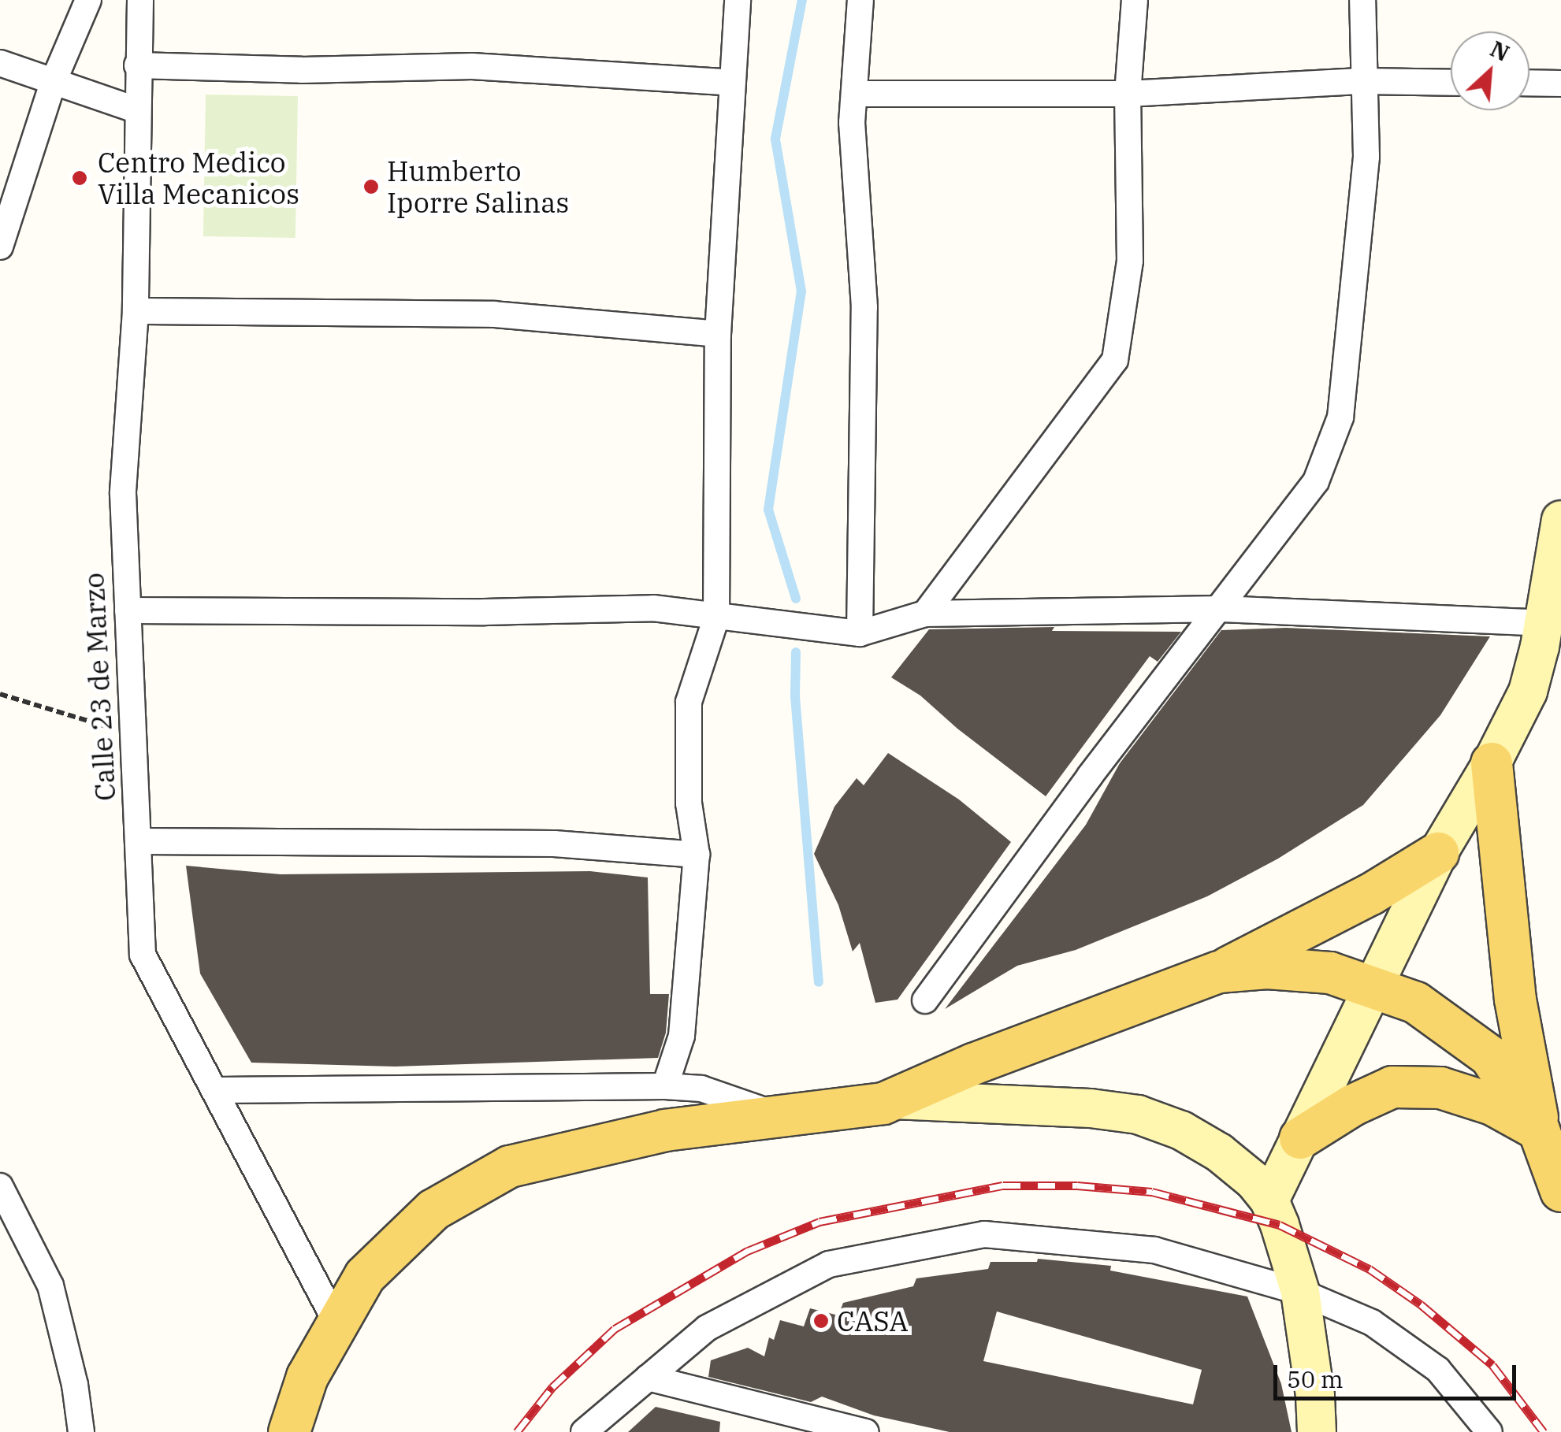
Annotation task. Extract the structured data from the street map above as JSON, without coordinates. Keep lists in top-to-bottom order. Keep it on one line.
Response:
{"streets":{"street":["Calle 23 de Marzo"]},"places":["Centro Medico Villa Mecanicos","Humberto Iporre Salinas","CASA"],"scale_bar":"50 m","north":"top right"}
